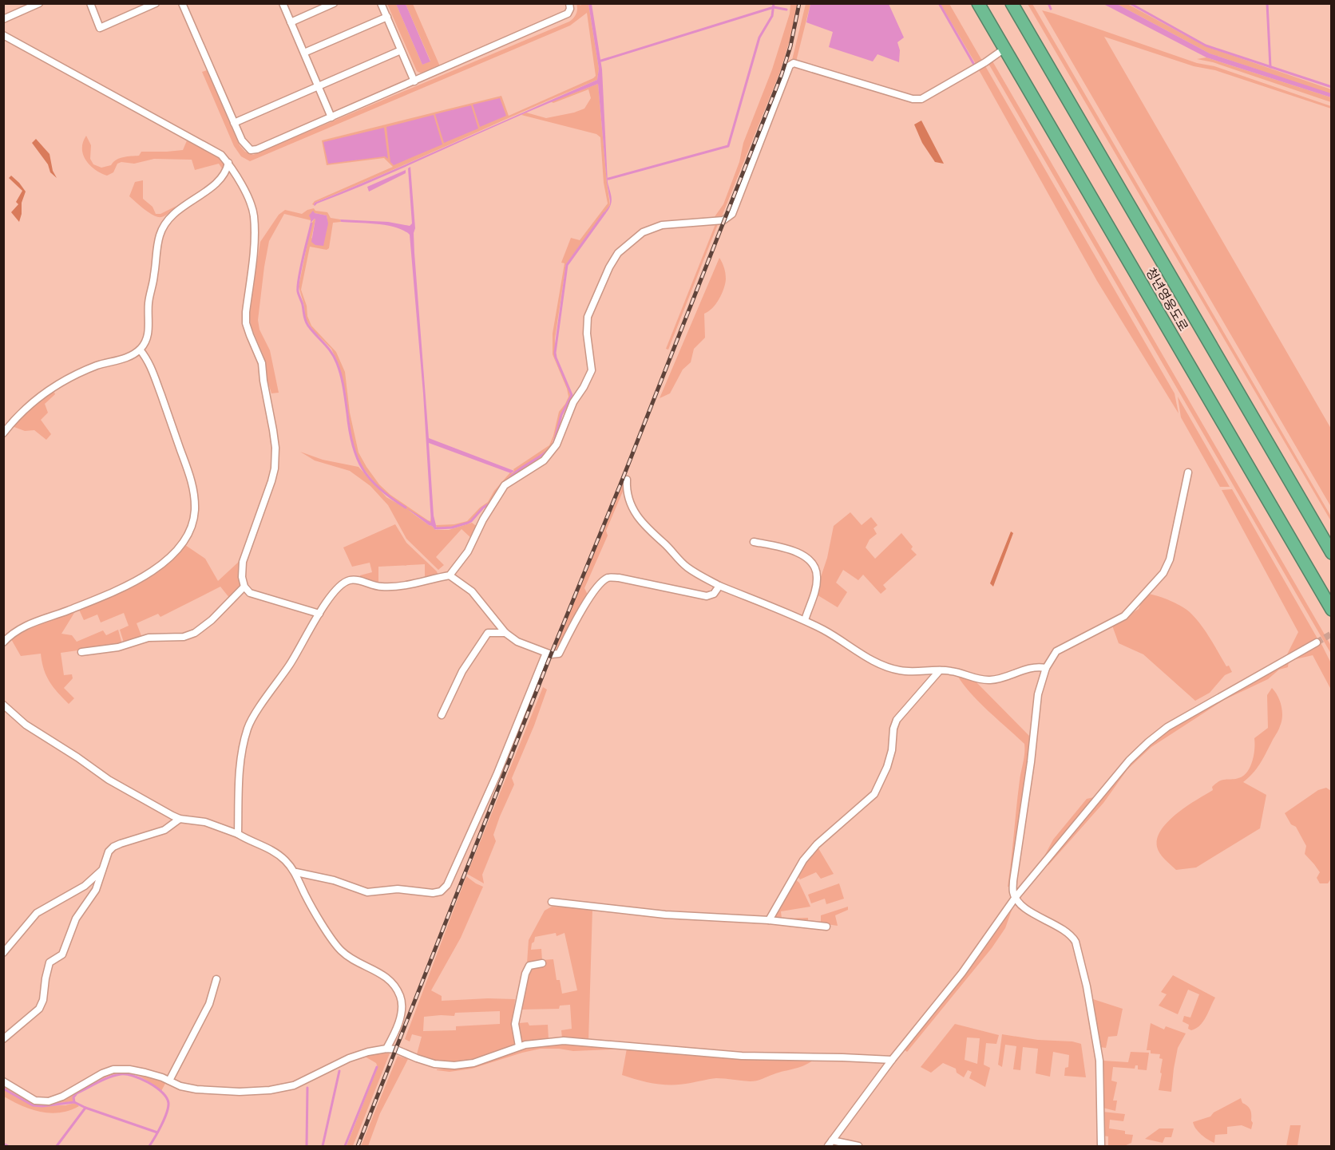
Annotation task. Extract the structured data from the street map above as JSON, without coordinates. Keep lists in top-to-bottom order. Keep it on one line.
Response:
{"streets":{"highway":["청년영웅도로"]}}
